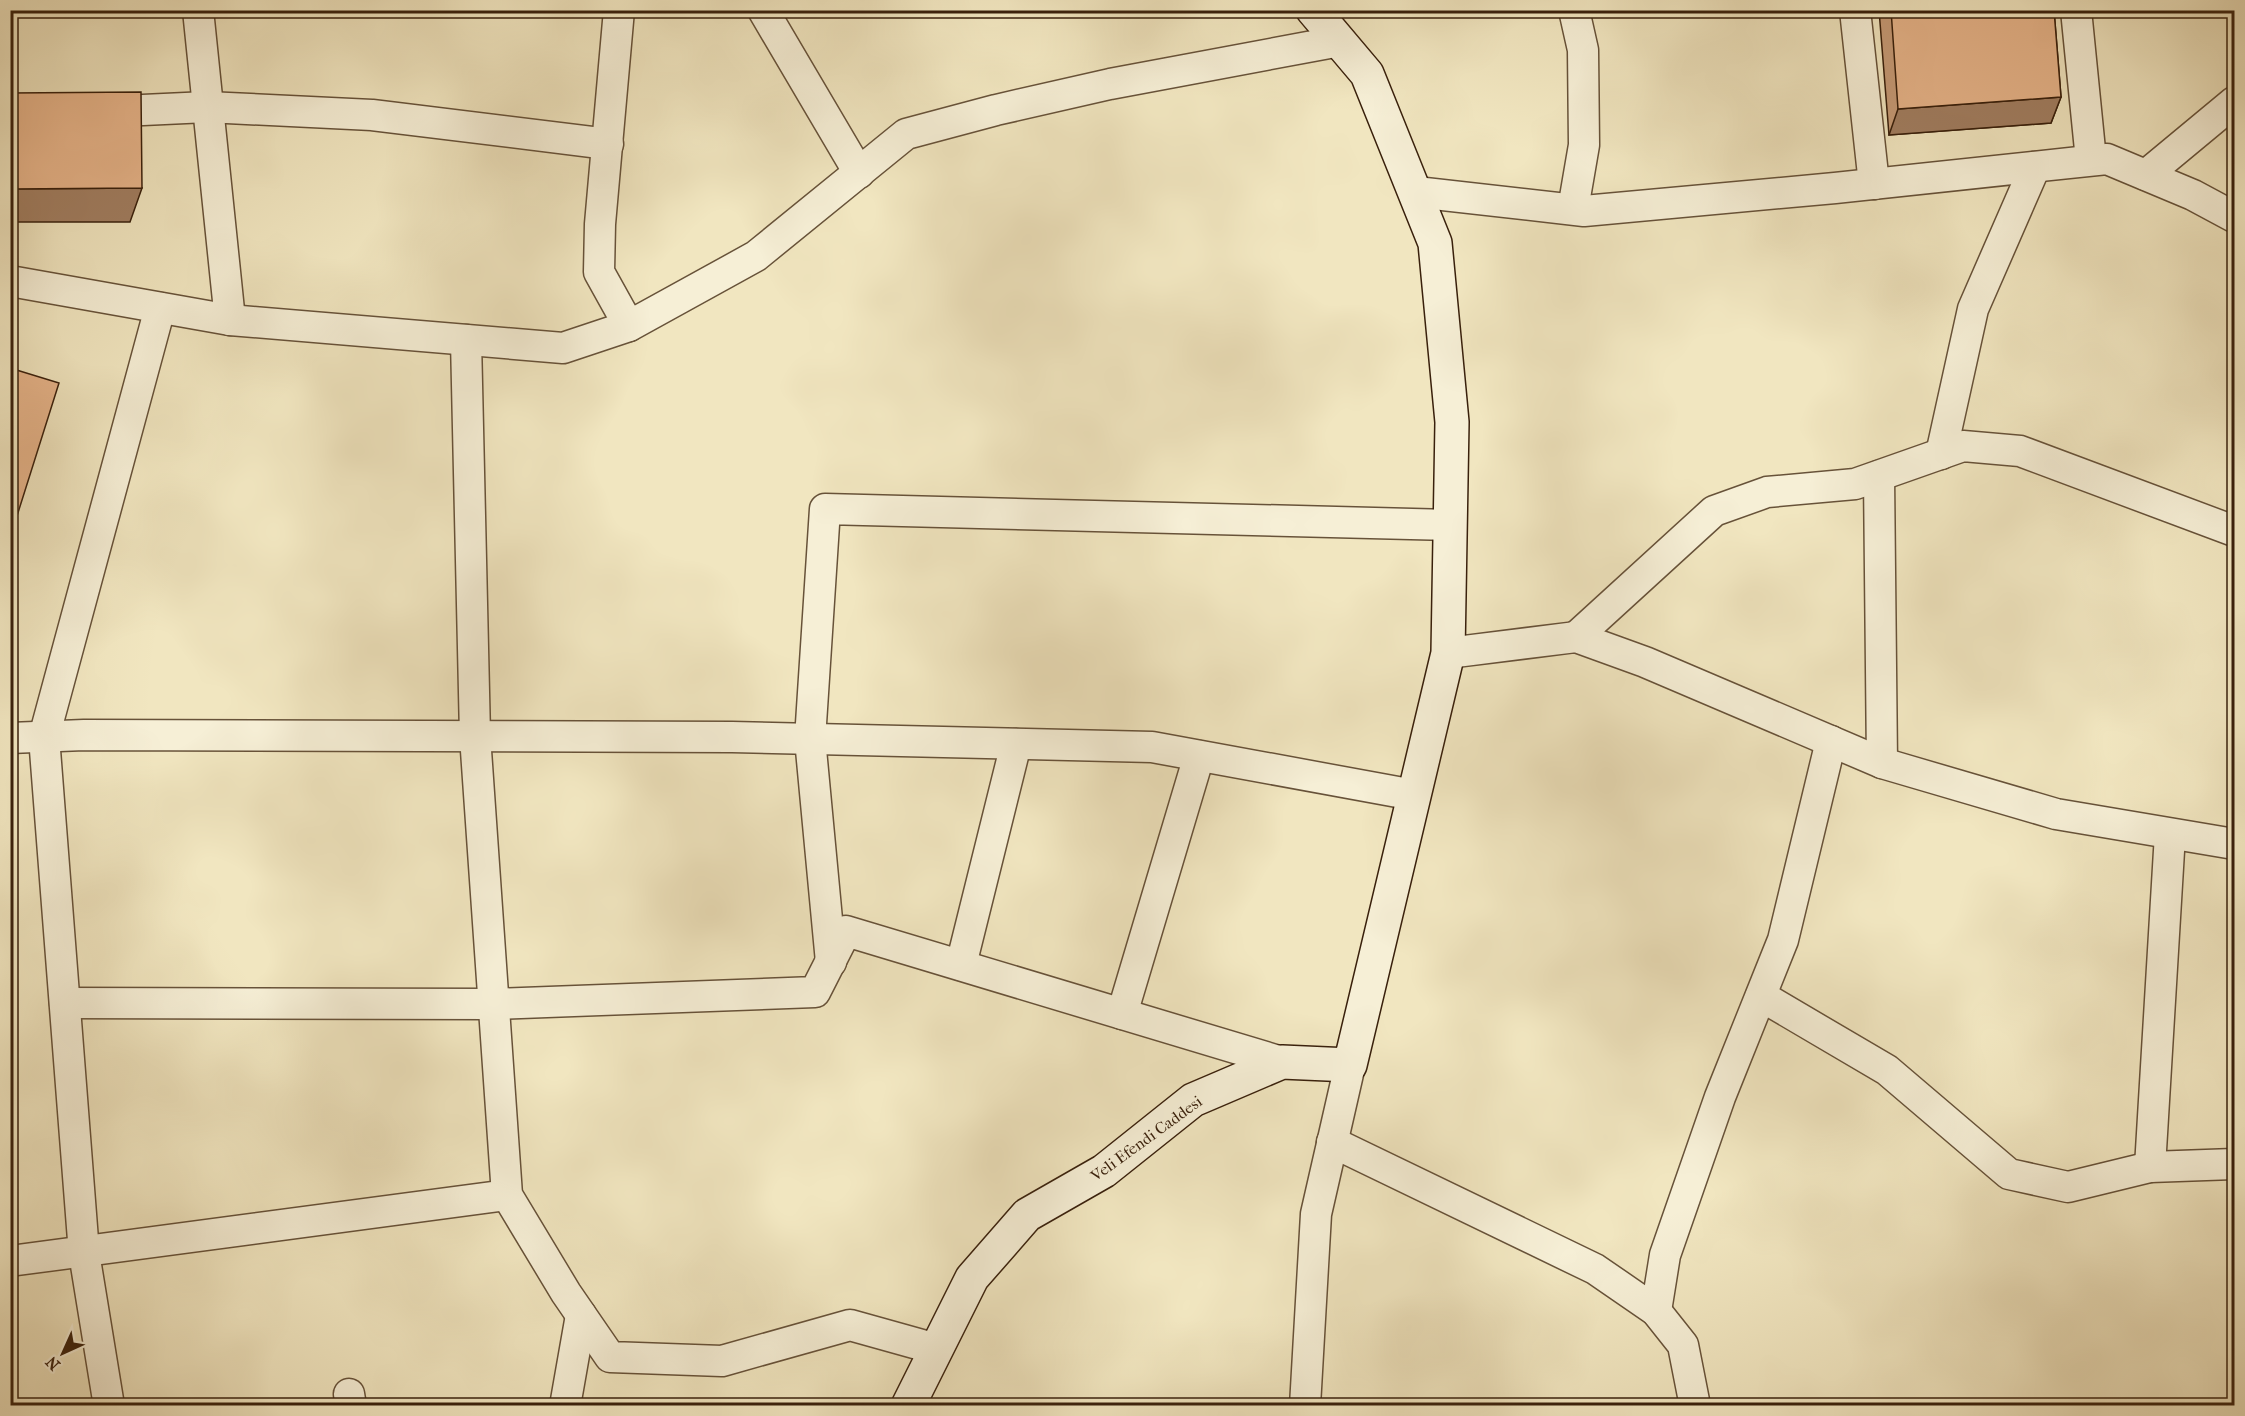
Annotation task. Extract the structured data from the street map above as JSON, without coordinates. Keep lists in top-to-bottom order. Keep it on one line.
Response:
{"streets":{"street":["Veli Efendi Caddesi"]},"north":"bottom left"}
